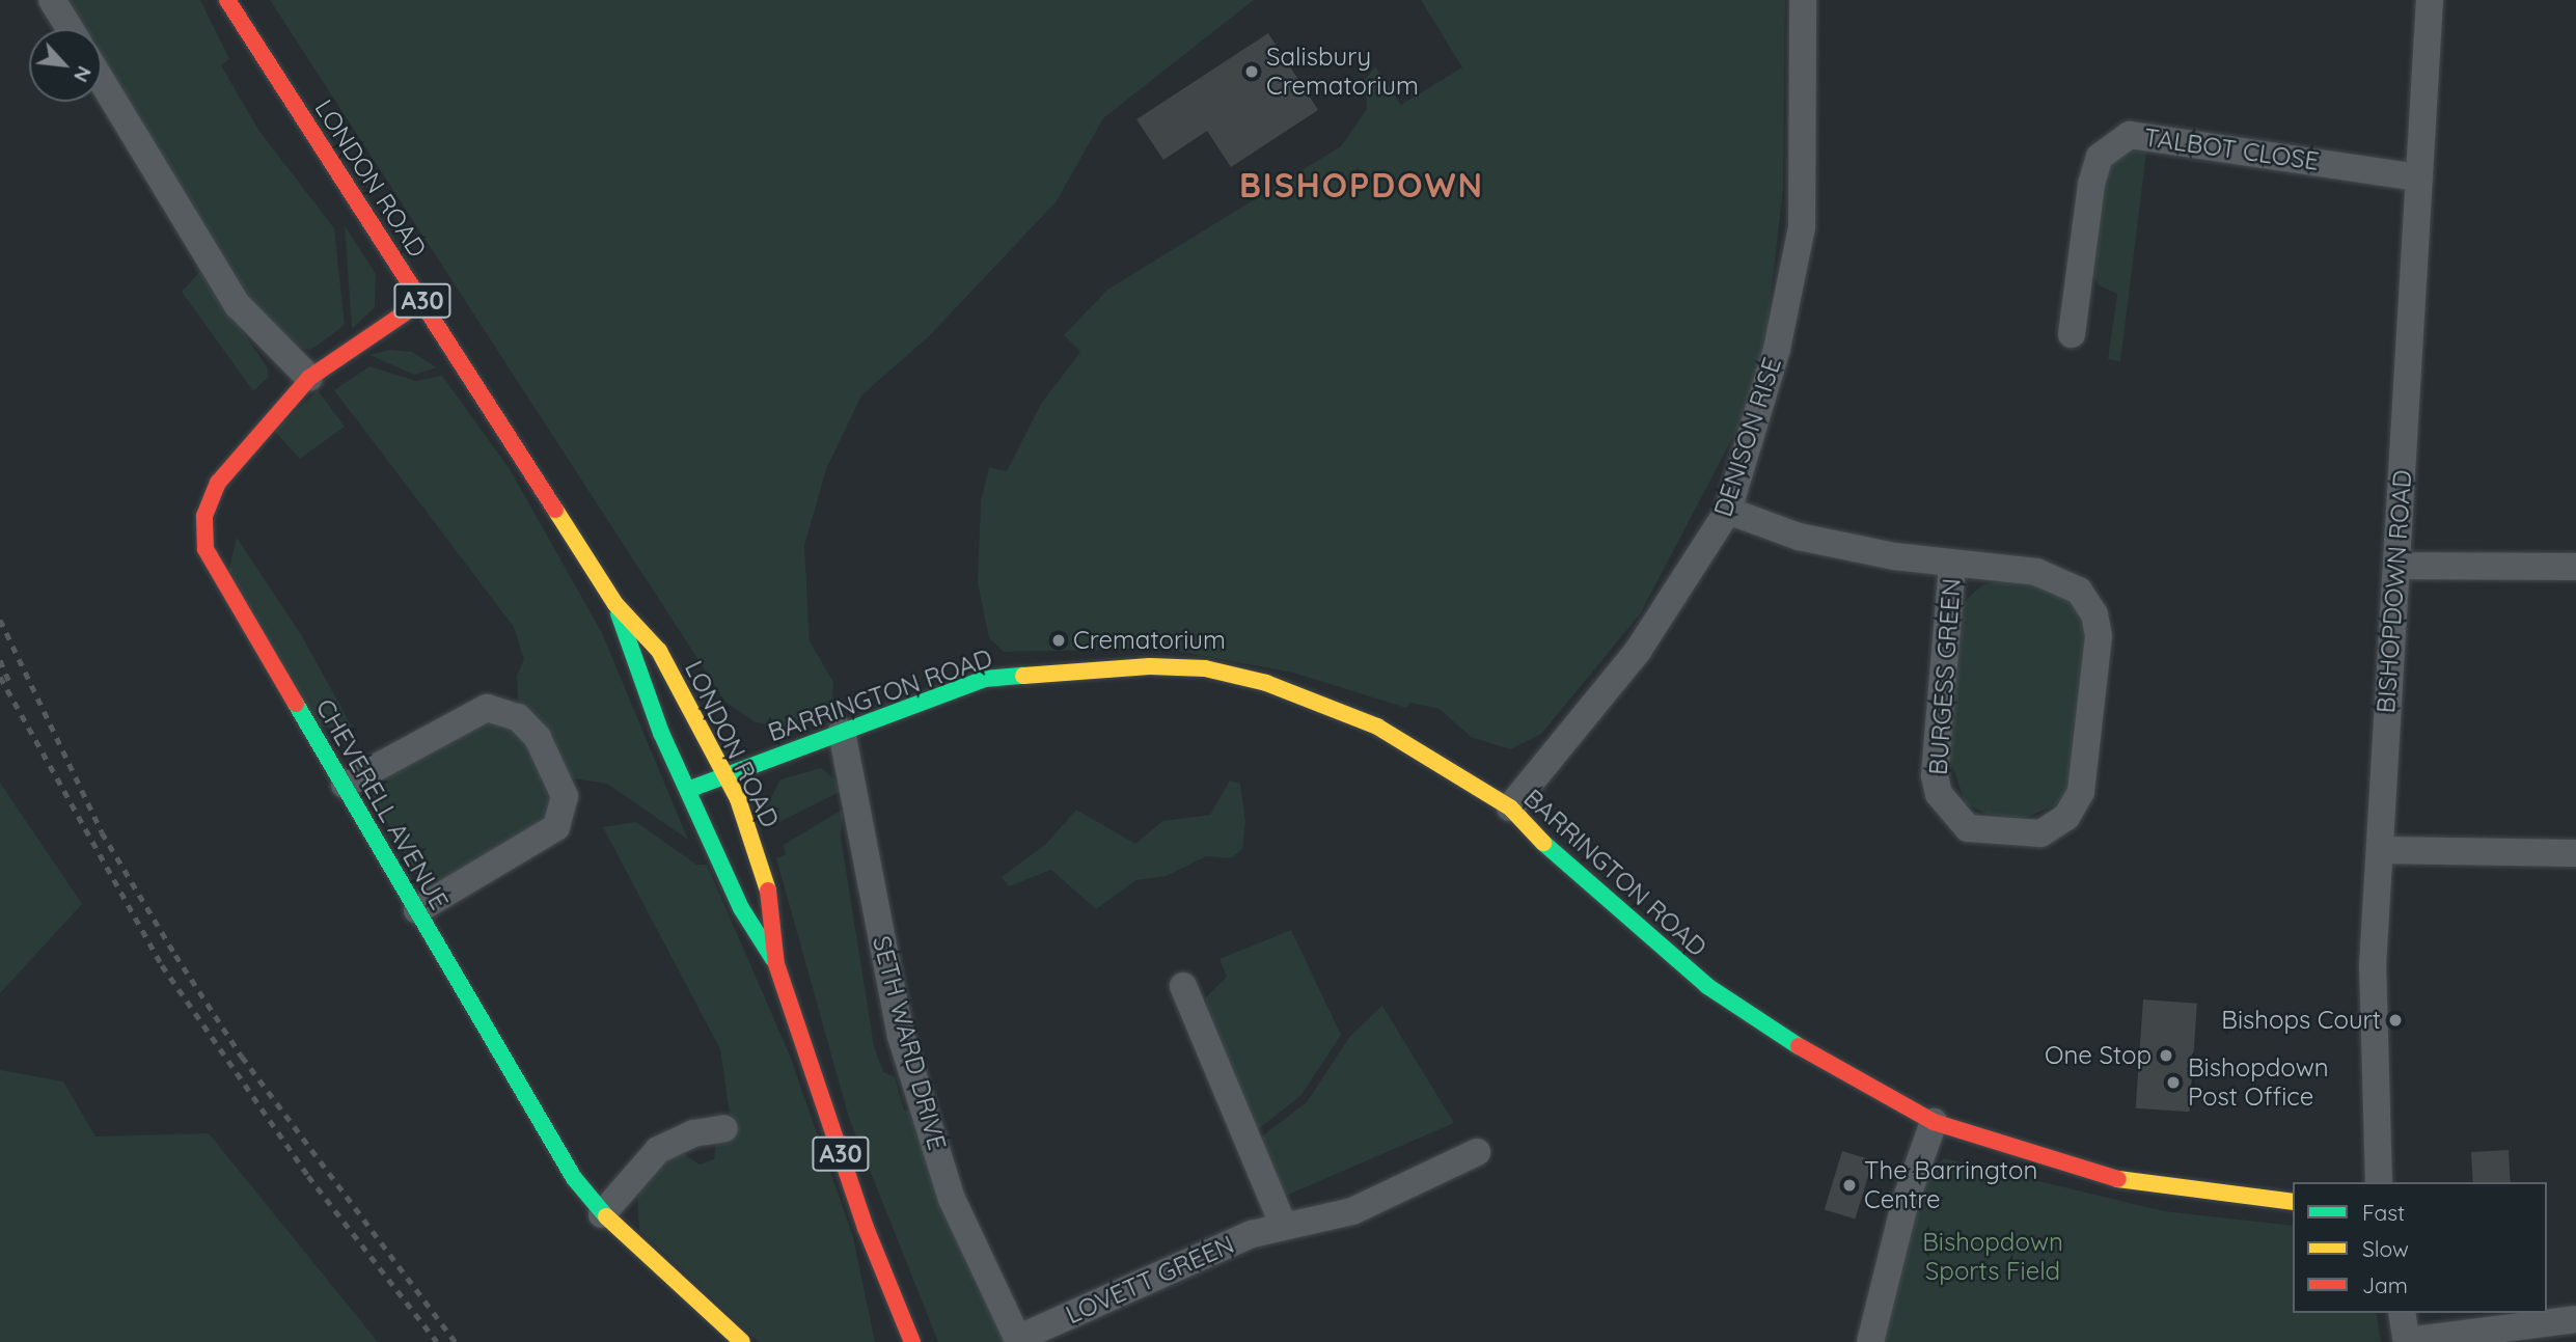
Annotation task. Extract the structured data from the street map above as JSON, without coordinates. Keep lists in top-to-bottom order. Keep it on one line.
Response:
{"streets":{"main road":["LONDON ROAD","A30","BARRINGTON ROAD","CHEVERELL AVENUE"],"street":["TALBOT CLOSE","DENISON RISE","BISHOPDOWN ROAD","BURGESS GREEN","SETH WARD DRIVE","LOVETT GREEN"]},"crossings":[["TALBOT CLOSE","BISHOPDOWN ROAD"],["LONDON ROAD","BARRINGTON ROAD"],["LONDON ROAD","CHEVERELL AVENUE"],["DENISON RISE","BURGESS GREEN"],["DENISON RISE","BARRINGTON ROAD"],["BARRINGTON ROAD","SETH WARD DRIVE"],["SETH WARD DRIVE","LOVETT GREEN"]],"districts":["BISHOPDOWN"],"parks":["Bishopdown Sports Field"],"places":["Salisbury Crematorium","Crematorium","Bishops Court","One Stop","Bishopdown Post Office","The Barrington Centre"],"legend":["Fast","Slow","Jam"],"north":"bottom right"}
